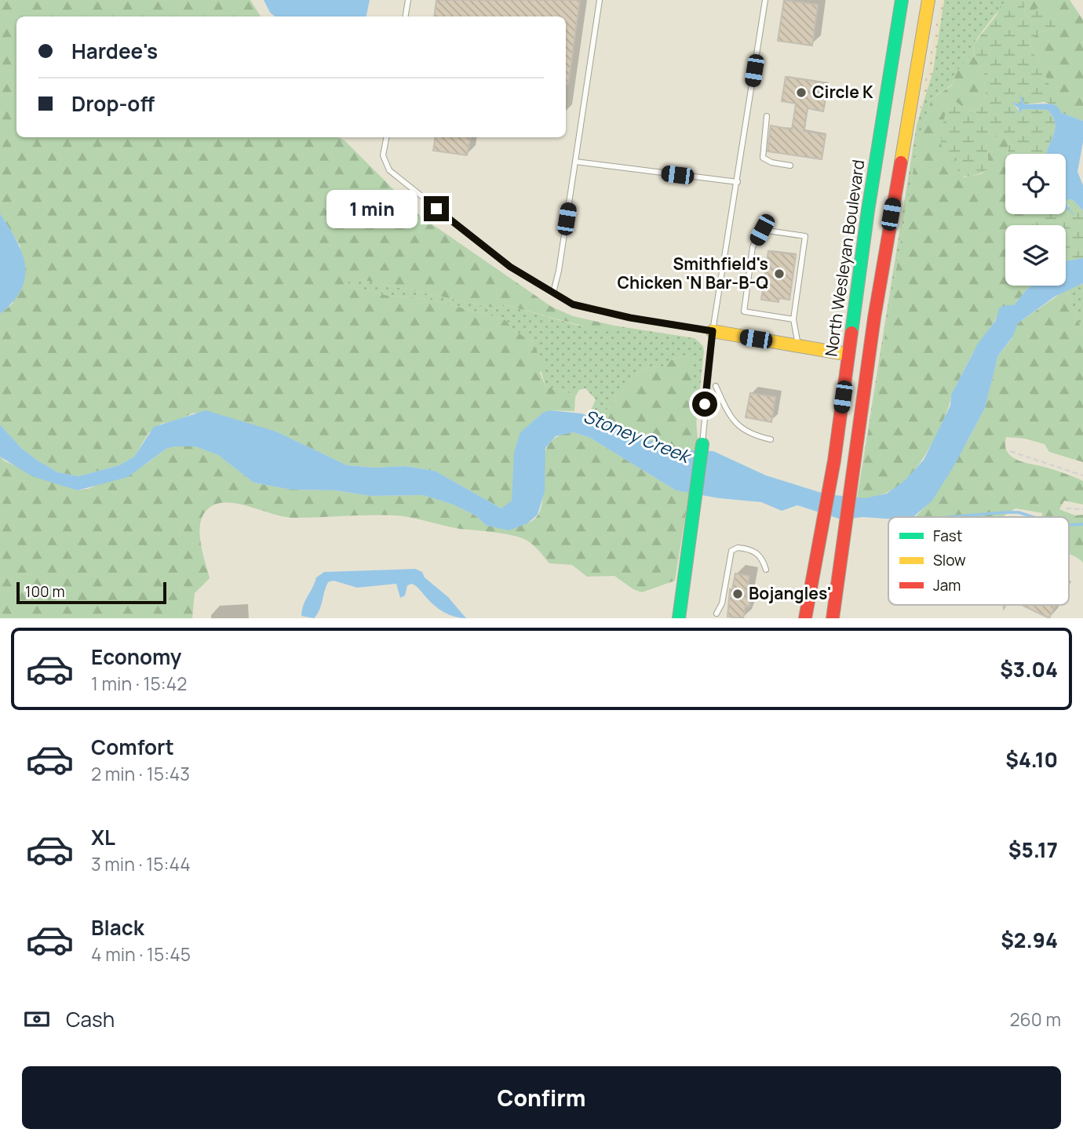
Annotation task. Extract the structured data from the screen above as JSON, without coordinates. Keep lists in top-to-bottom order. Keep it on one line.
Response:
{"streets":{"main road":["North Wesleyan Boulevard"]},"water":["Stoney Creek"],"places":["Circle K","Smithfield's Chicken 'N Bar-B-Q","Bojangles'"],"legend":["Fast","Slow","Jam"],"scale_bar":"100 m","page":{"banner":["Hardee's","Drop-off"],"bubble":"1 min","scale":"100 m","list":[{"name":"Economy","note":"1 min · 15:42","value":"$3.04"},{"name":"Comfort","note":"2 min · 15:43","value":"$4.10"},{"name":"XL","note":"3 min · 15:44","value":"$5.17"},{"name":"Black","note":"4 min · 15:45","value":"$2.94"}],"pay":["Cash","260 m"],"buttons":"Confirm"}}
